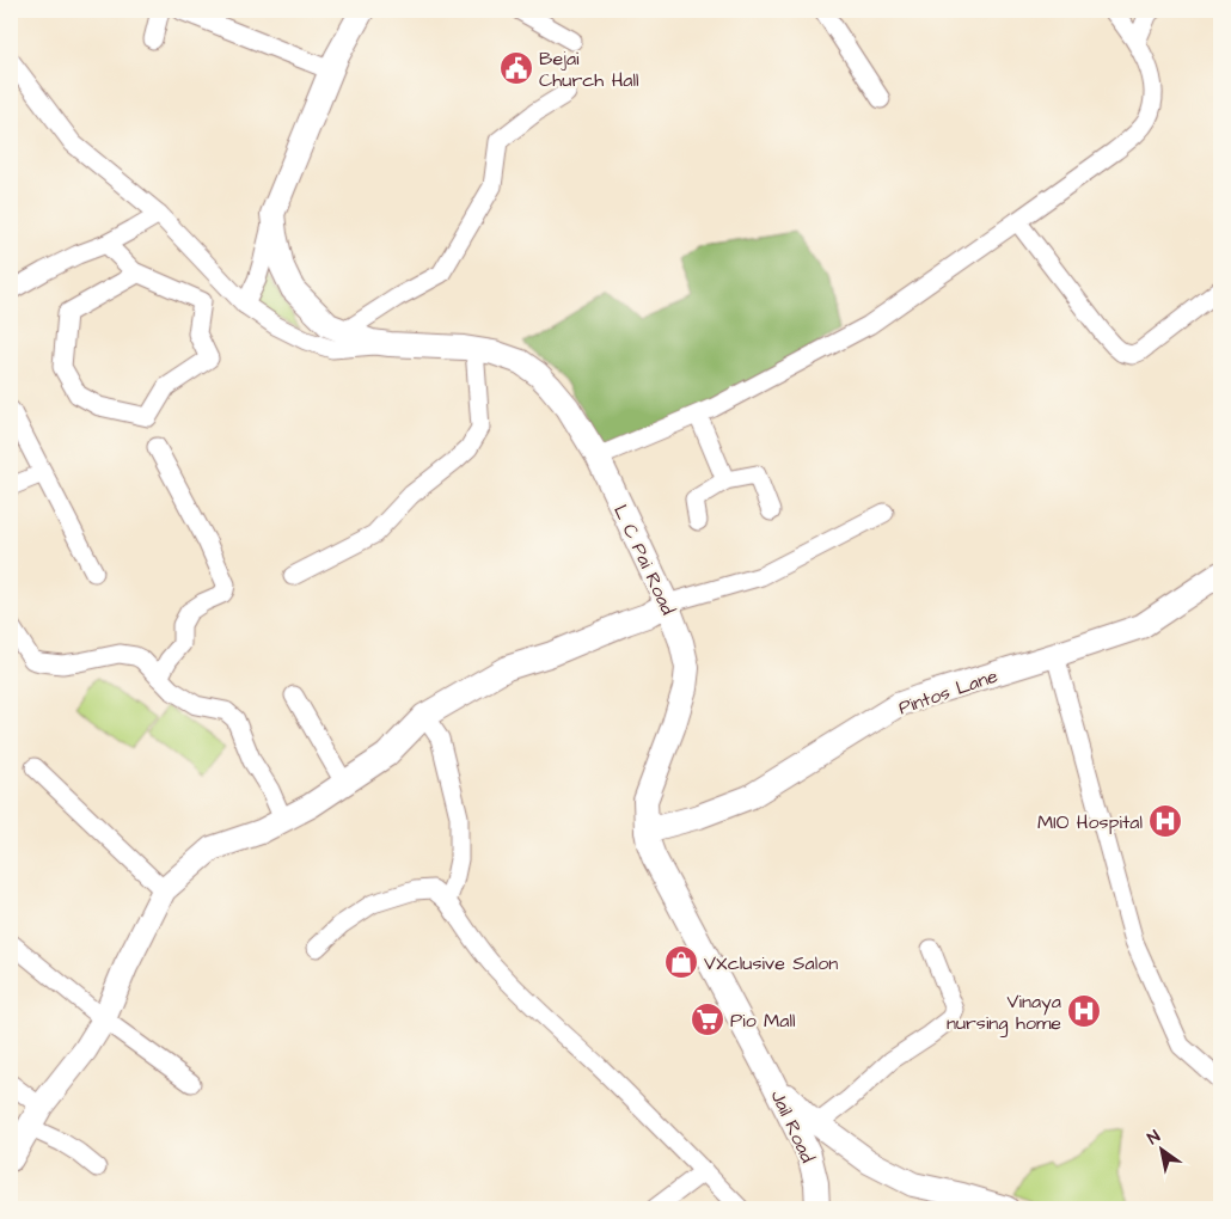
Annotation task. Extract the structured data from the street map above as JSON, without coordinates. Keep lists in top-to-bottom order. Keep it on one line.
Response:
{"streets":{"street":["L C Pai Road","Pintos Lane","Jail Road"]},"crossings":[["L C Pai Road","Pintos Lane"],["L C Pai Road","Jail Road"]],"places":{"public building":["Bejai Church Hall"],"hospital":["MIO Hospital","Vinaya nursing home"],"shop":["VXclusive Salon"],"supermarket":["Pio Mall"]},"north":"top left"}
